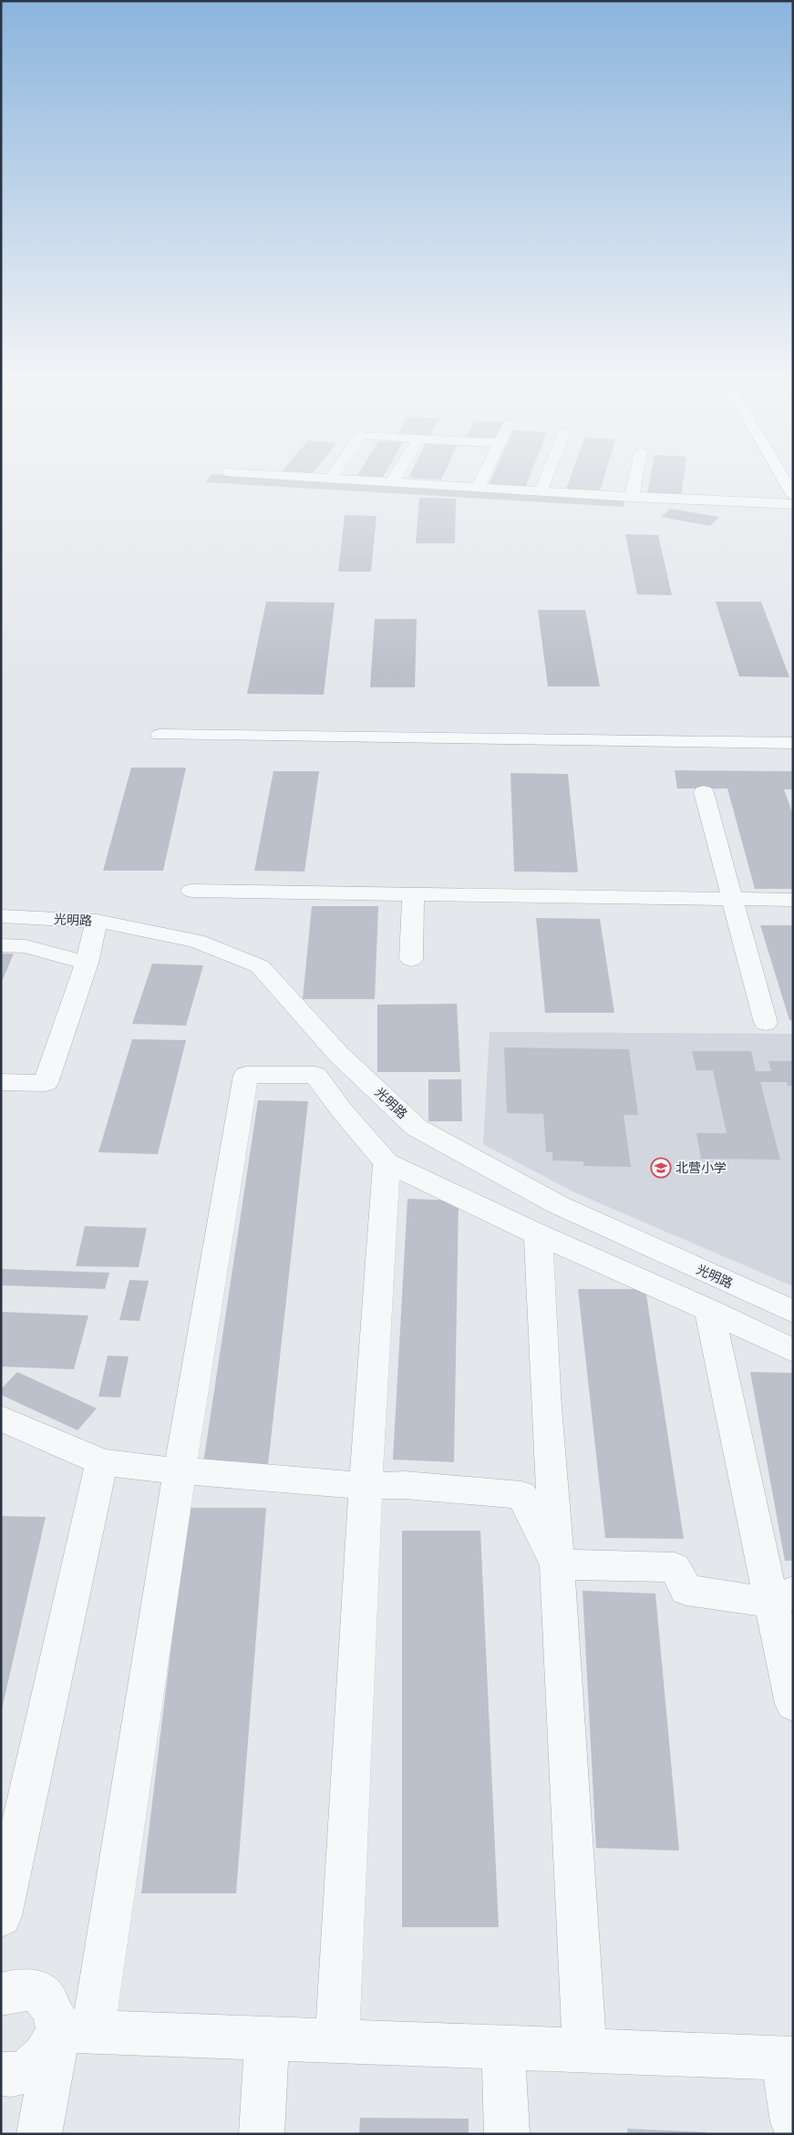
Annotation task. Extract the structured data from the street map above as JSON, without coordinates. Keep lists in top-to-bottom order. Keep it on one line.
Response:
{"streets":{"street":["光明路"]},"places":{"school or university":["北营小学"]}}
